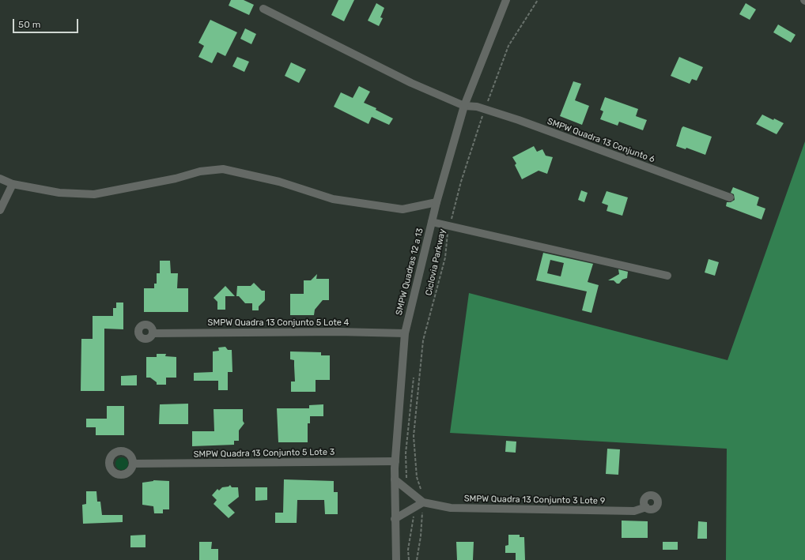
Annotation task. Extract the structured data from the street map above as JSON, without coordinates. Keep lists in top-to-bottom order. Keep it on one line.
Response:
{"streets":{"street":["SMPW Quadra 13 Conjunto 6","SMPW Quadras 12 a 13","SMPW Quadra 13 Conjunto 5 Lote 4","SMPW Quadra 13 Conjunto 5 Lote 3","SMPW Quadra 13 Conjunto 3 Lote 9"],"path":["Ciclovia Parkway"]},"crossings":[["SMPW Quadra 13 Conjunto 6","Ciclovia Parkway"],["SMPW Quadra 13 Conjunto 6","SMPW Quadras 12 a 13"],["Ciclovia Parkway","SMPW Quadra 13 Conjunto 3 Lote 9"],["SMPW Quadras 12 a 13","SMPW Quadra 13 Conjunto 5 Lote 4"],["SMPW Quadras 12 a 13","SMPW Quadra 13 Conjunto 5 Lote 3"]],"scale_bar":"50 m"}
